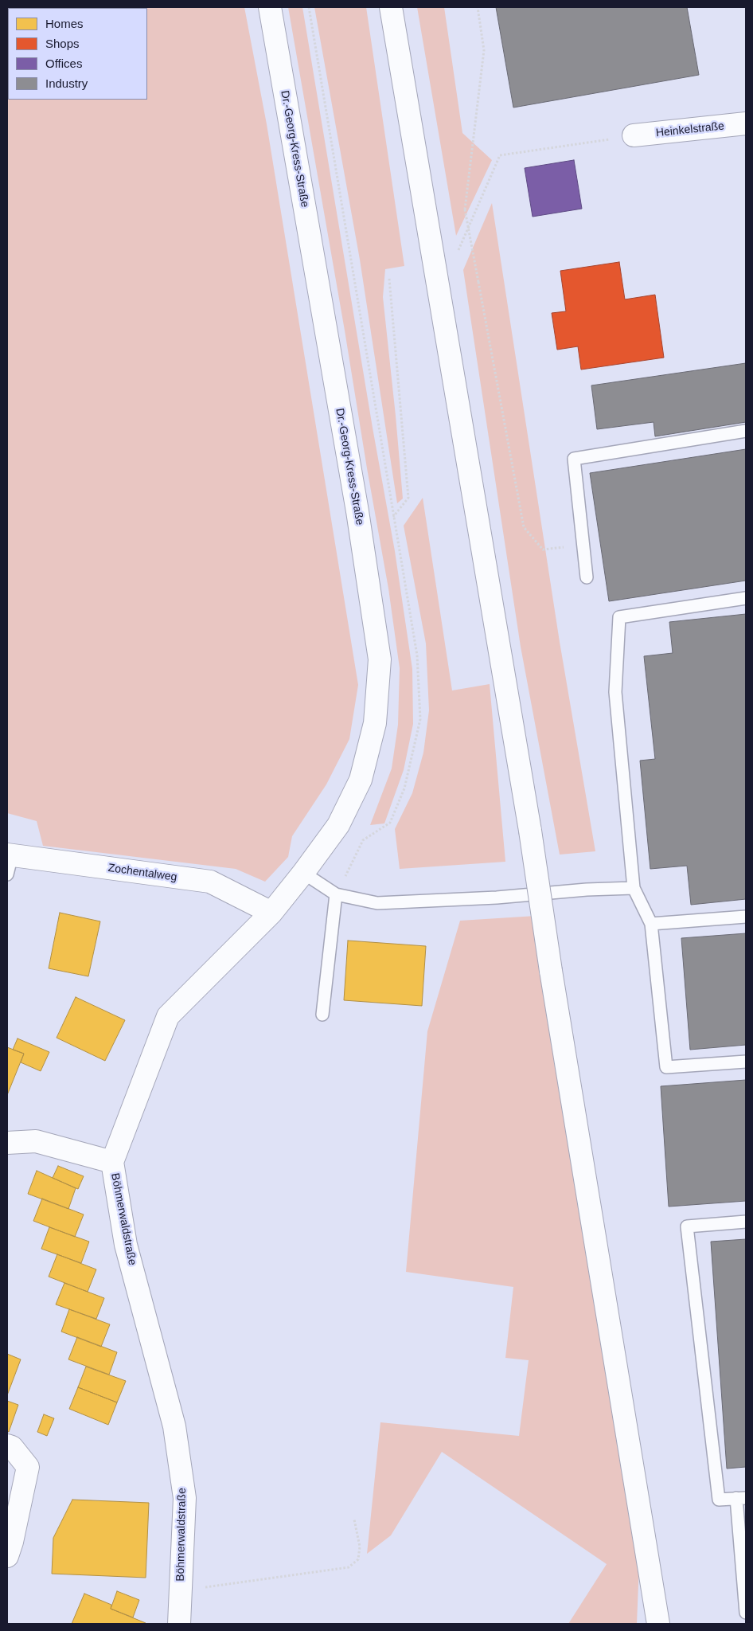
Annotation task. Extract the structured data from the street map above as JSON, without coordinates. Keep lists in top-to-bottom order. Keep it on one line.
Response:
{"streets":{"main road":["Heinkelstraße","Dr.-Georg-Kress-Straße","Zochentalweg","Böhmerwaldstraße"]},"crossings":[["Dr.-Georg-Kress-Straße","Böhmerwaldstraße"],["Zochentalweg","Böhmerwaldstraße"]],"legend":["Homes","Shops","Offices","Industry"]}
